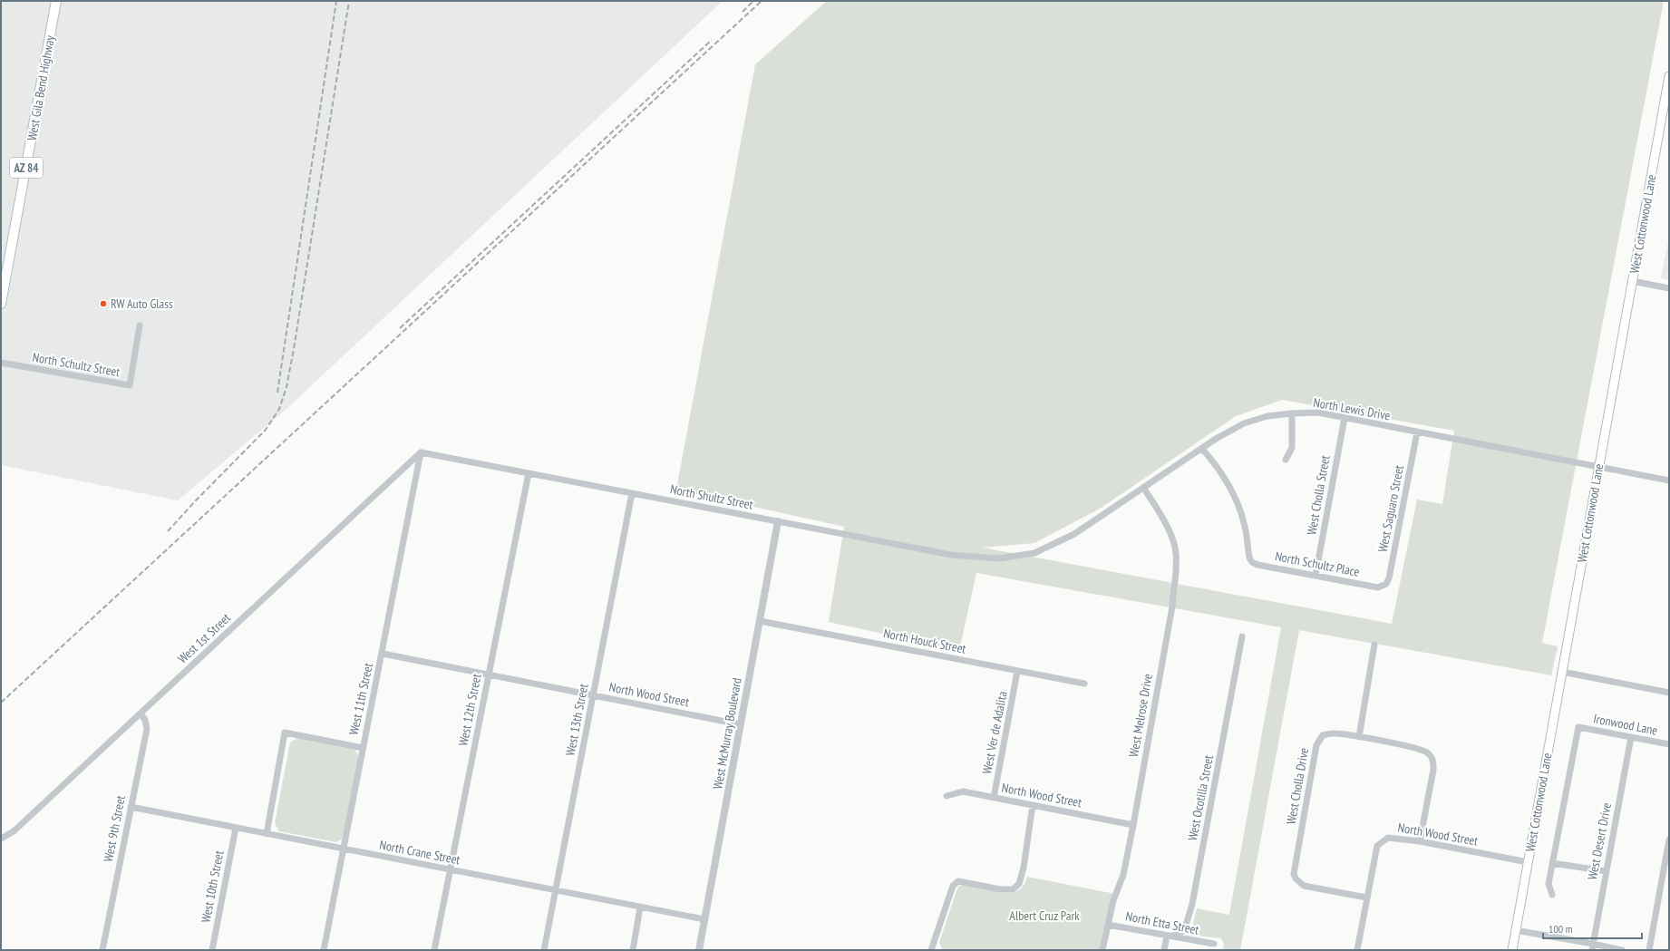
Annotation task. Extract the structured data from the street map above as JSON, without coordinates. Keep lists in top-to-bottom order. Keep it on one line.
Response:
{"streets":{"main road":["West Gila Bend Highway","AZ 84","West Cottonwood Lane"],"street":["North Schultz Street","North Lewis Drive","West Cholla Street","North Shultz Street","West Saguaro Street","North Schultz Place","West 1st Street","North Houck Street","North Wood Street","West 11th Street","West 12th Street","West Melrose Drive","West 13th Street","Ironwood Lane","West Ver de Adalita","West McMurray Boulevard","West Cholla Drive","West Ocotilla Street","West 9th Street","West Desert Drive","North Crane Street","West 10th Street","North Etta Street"]},"crossings":[["West Cottonwood Lane","North Lewis Drive"],["West Cottonwood Lane","North Wood Street"],["North Lewis Drive","West Cholla Street"],["North Lewis Drive","North Shultz Street"],["North Lewis Drive","West Saguaro Street"],["North Lewis Drive","North Schultz Place"],["North Lewis Drive","West Melrose Drive"],["West Cholla Street","North Schultz Place"],["North Shultz Street","West 1st Street"],["North Shultz Street","West 11th Street"],["North Shultz Street","West 12th Street"],["North Shultz Street","West 13th Street"],["North Shultz Street","West McMurray Boulevard"],["West Saguaro Street","North Schultz Place"],["West 1st Street","West 11th Street"],["West 1st Street","West 9th Street"],["North Houck Street","West Ver de Adalita"],["North Houck Street","West McMurray Boulevard"],["North Wood Street","West 11th Street"],["North Wood Street","West 12th Street"],["North Wood Street","West Melrose Drive"],["North Wood Street","West 13th Street"],["North Wood Street","West Ver de Adalita"],["North Wood Street","West McMurray Boulevard"],["North Wood Street","West Cholla Drive"],["West 11th Street","North Crane Street"],["West 12th Street","North Crane Street"],["West Melrose Drive","North Etta Street"],["West 13th Street","North Crane Street"],["Ironwood Lane","West Desert Drive"],["West McMurray Boulevard","North Crane Street"],["West Ocotilla Street","North Etta Street"],["West 9th Street","North Crane Street"],["North Crane Street","West 10th Street"]],"parks":["Albert Cruz Park"],"places":["RW Auto Glass"],"scale_bar":"100 m"}
